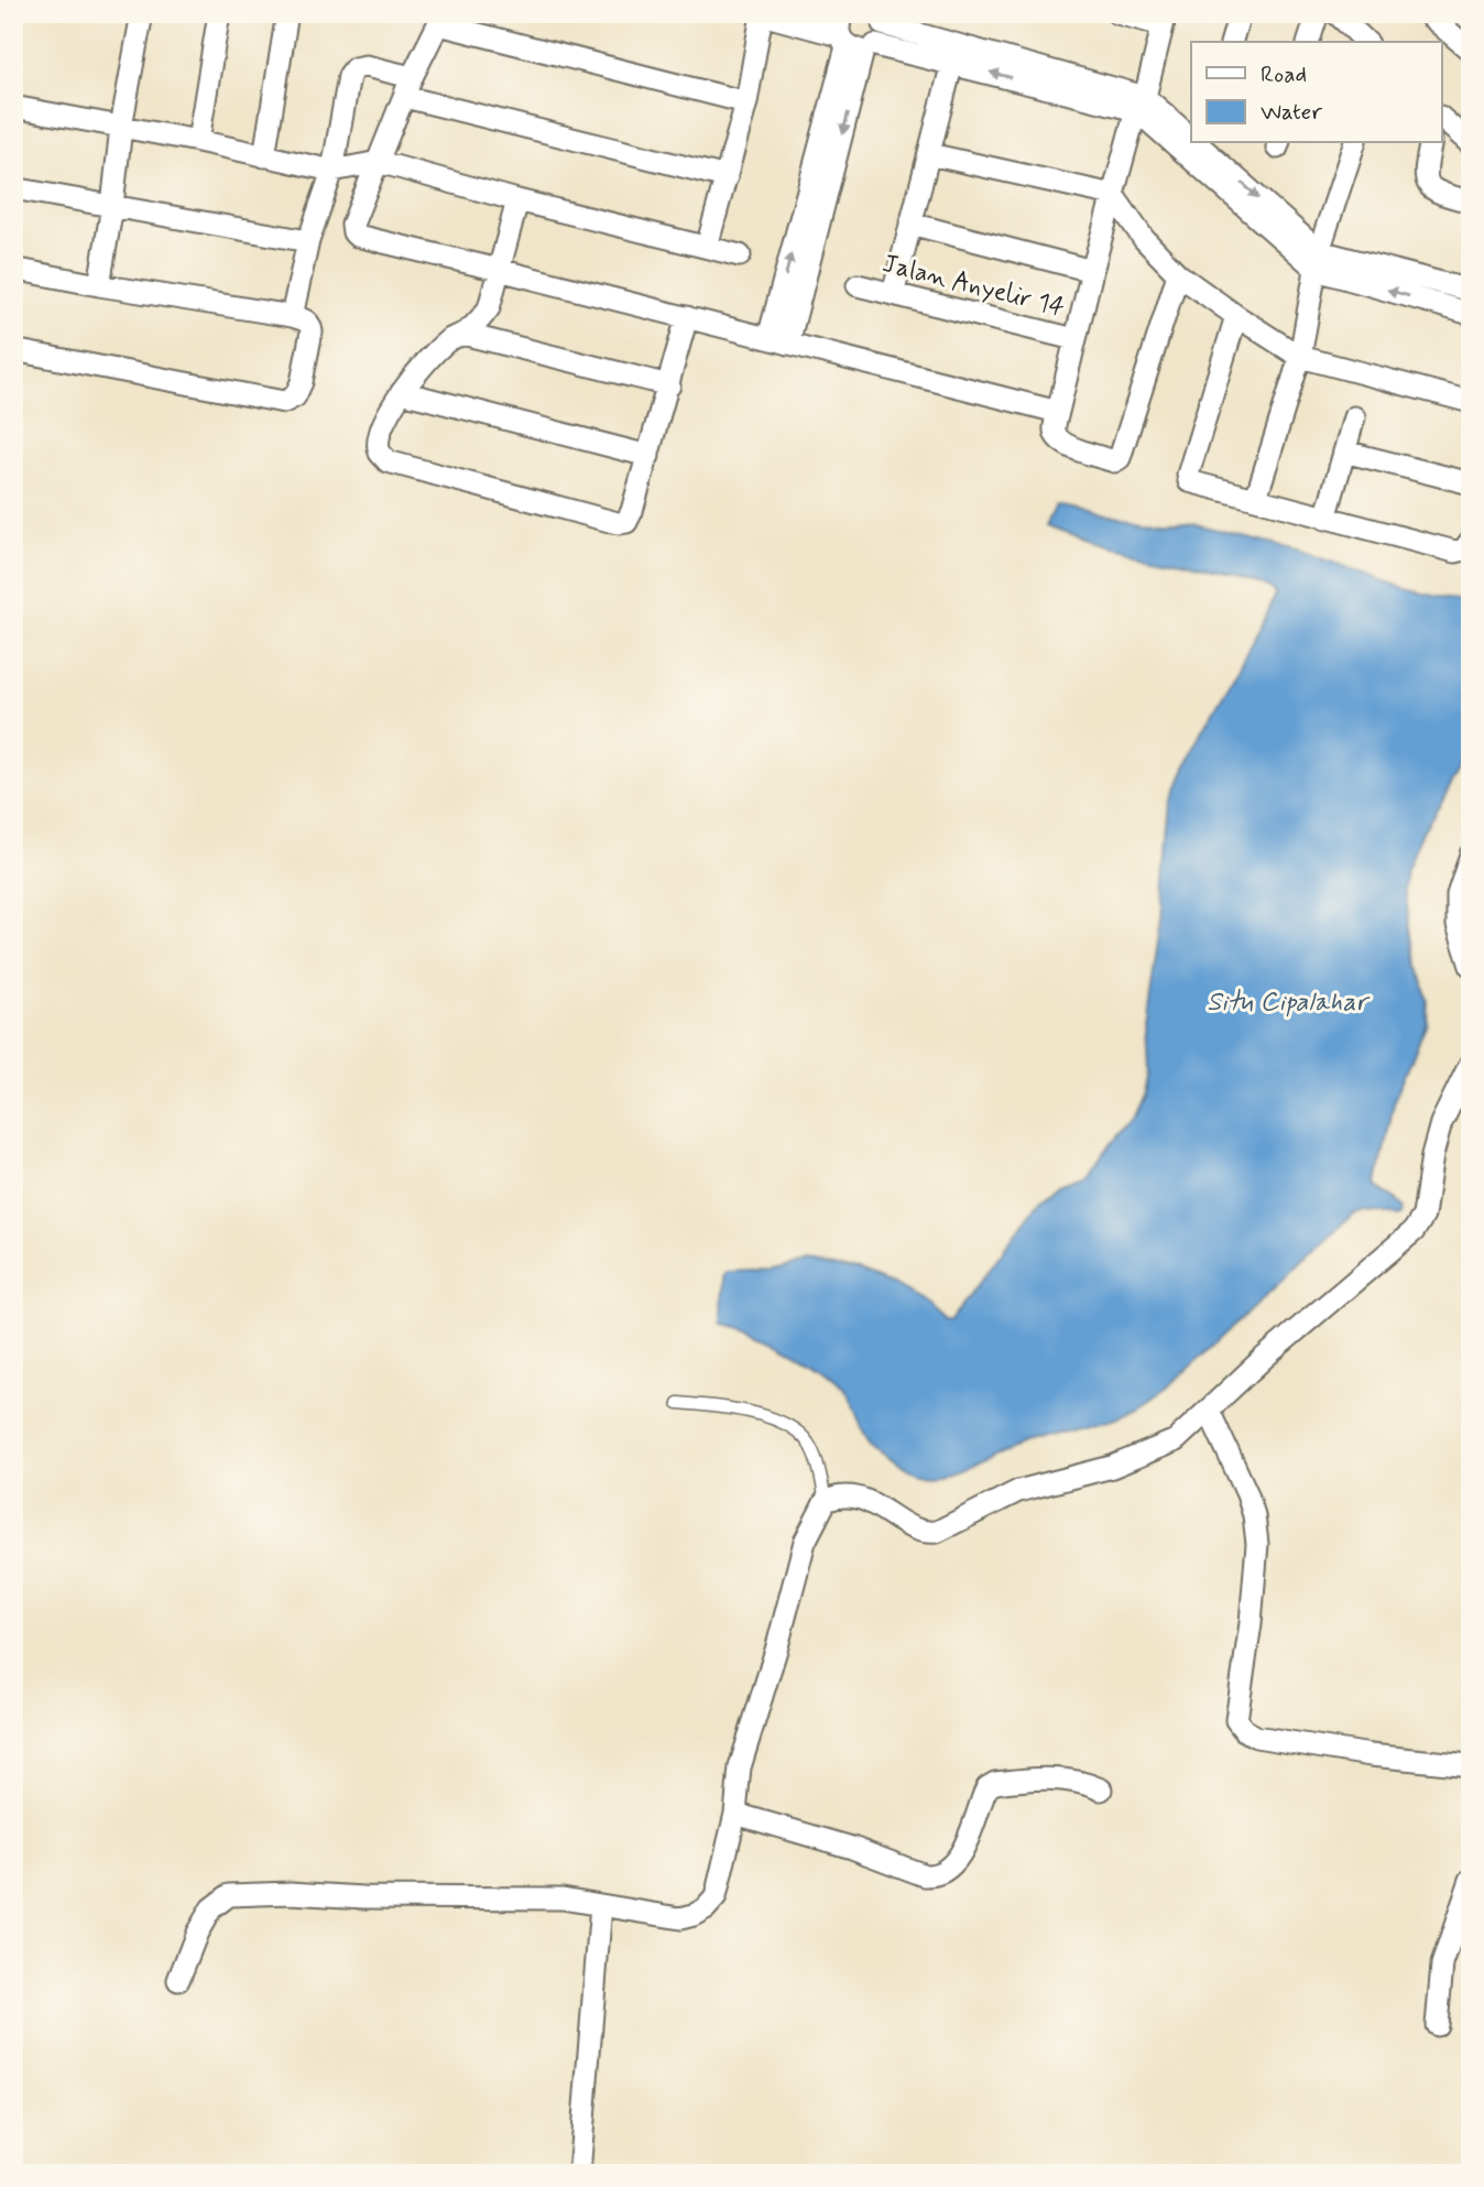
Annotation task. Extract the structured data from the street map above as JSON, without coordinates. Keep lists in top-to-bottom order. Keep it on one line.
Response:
{"streets":{"street":["Jalan Anyelir 14"]},"water":["Situ Cipalahar"],"legend":["Road","Water"]}
